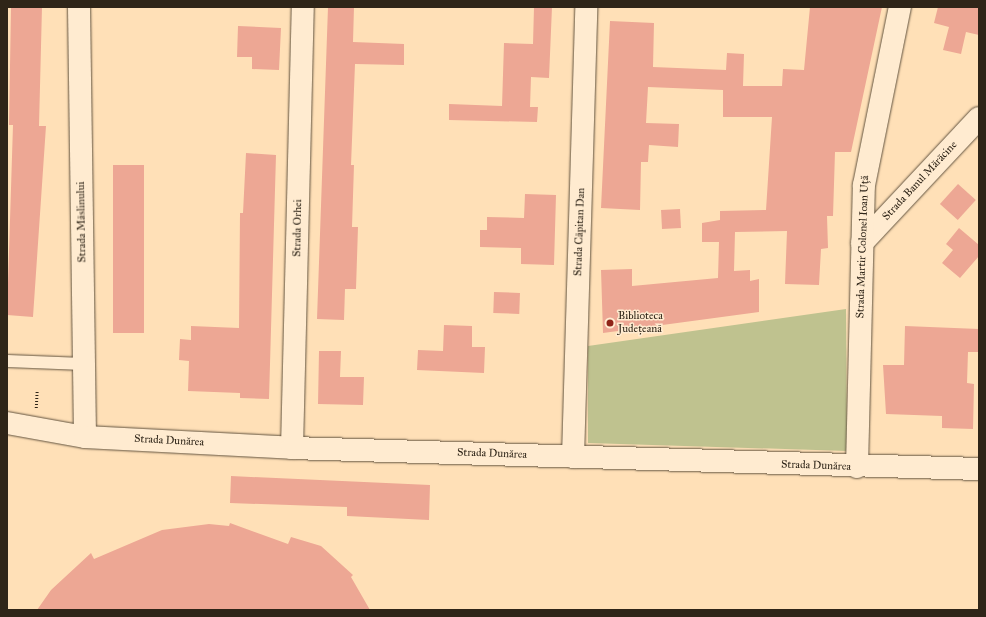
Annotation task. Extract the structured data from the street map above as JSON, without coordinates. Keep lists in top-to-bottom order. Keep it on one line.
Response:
{"streets":{"street":["Strada Banul Mărăcine","Strada Măslinului","Strada Orhei","Strada Căpitan Dan","Strada Martir Colonel Ioan Uță","Strada Dunărea"]},"crossings":[["Strada Banul Mărăcine","Strada Martir Colonel Ioan Uță"],["Strada Măslinului","Strada Dunărea"],["Strada Orhei","Strada Dunărea"],["Strada Căpitan Dan","Strada Dunărea"],["Strada Martir Colonel Ioan Uță","Strada Dunărea"]],"places":["Biblioteca Județeană"]}
